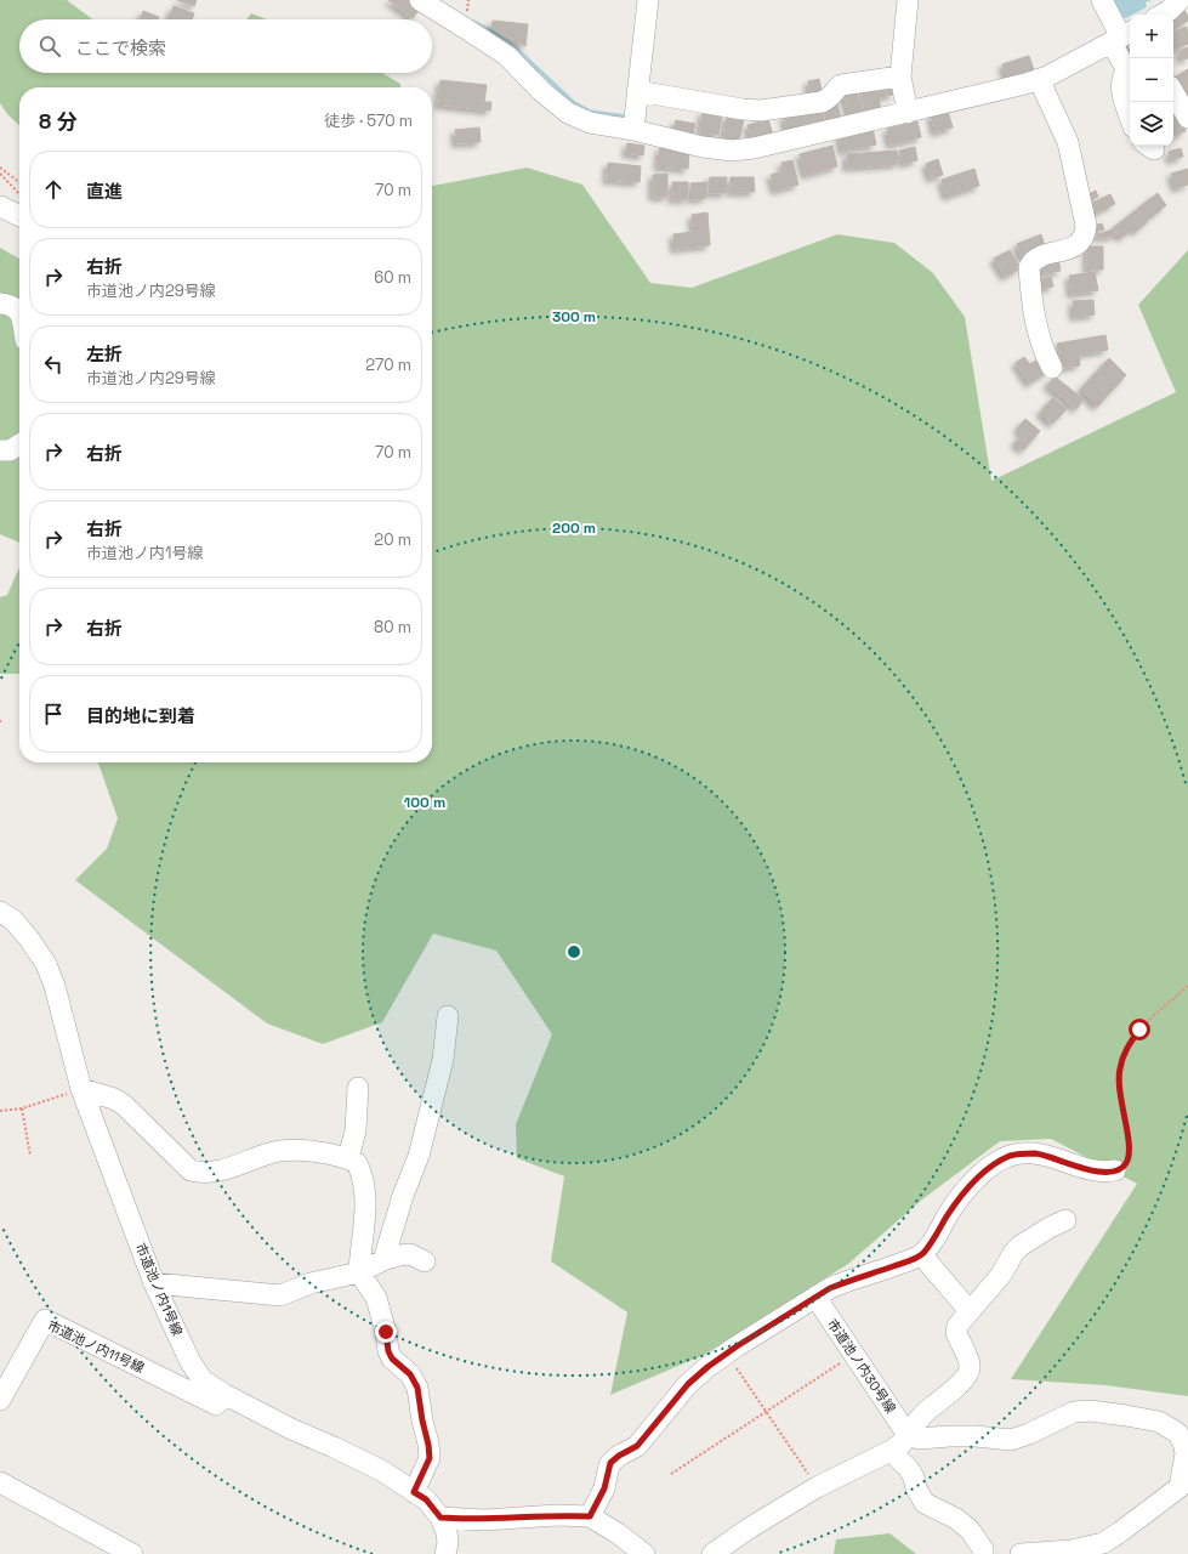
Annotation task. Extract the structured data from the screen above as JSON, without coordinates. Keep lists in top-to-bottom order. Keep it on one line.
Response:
{"streets":{"street":["市道池ノ内1号線","市道池ノ内11号線","市道池ノ内30号線"]},"crossings":[["市道池ノ内1号線","市道池ノ内11号線"]],"page":{"map_buttons":["+","−"],"search":"ここで検索","heading":["8 分","徒歩 · 570 m"],"list":[["直進","70 m"],["右折","市道池ノ内29号線","60 m"],["左折","市道池ノ内29号線","270 m"],["右折","70 m"],["右折","市道池ノ内1号線","20 m"],["右折","80 m"],"目的地に到着"]},"rings":["300 m","200 m","100 m"]}
